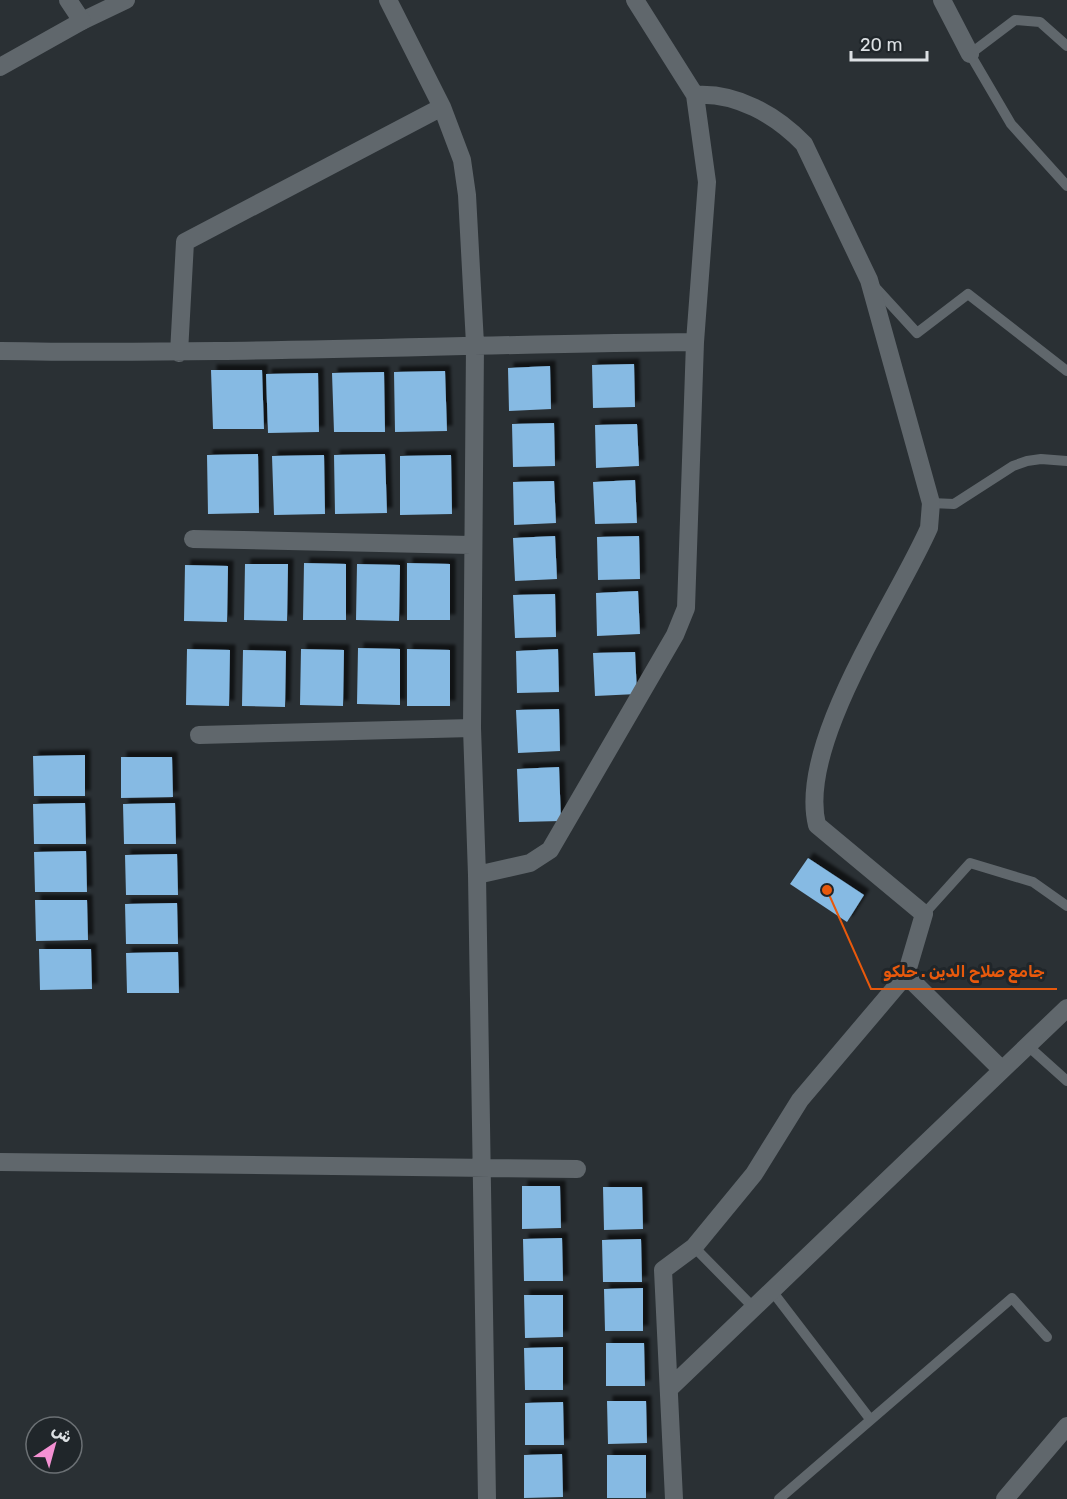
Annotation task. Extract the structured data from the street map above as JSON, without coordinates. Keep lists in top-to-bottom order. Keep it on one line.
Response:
{"places":["جامع صلاح الدين . حلكو"],"scale_bar":"20 m","north":"top right"}
